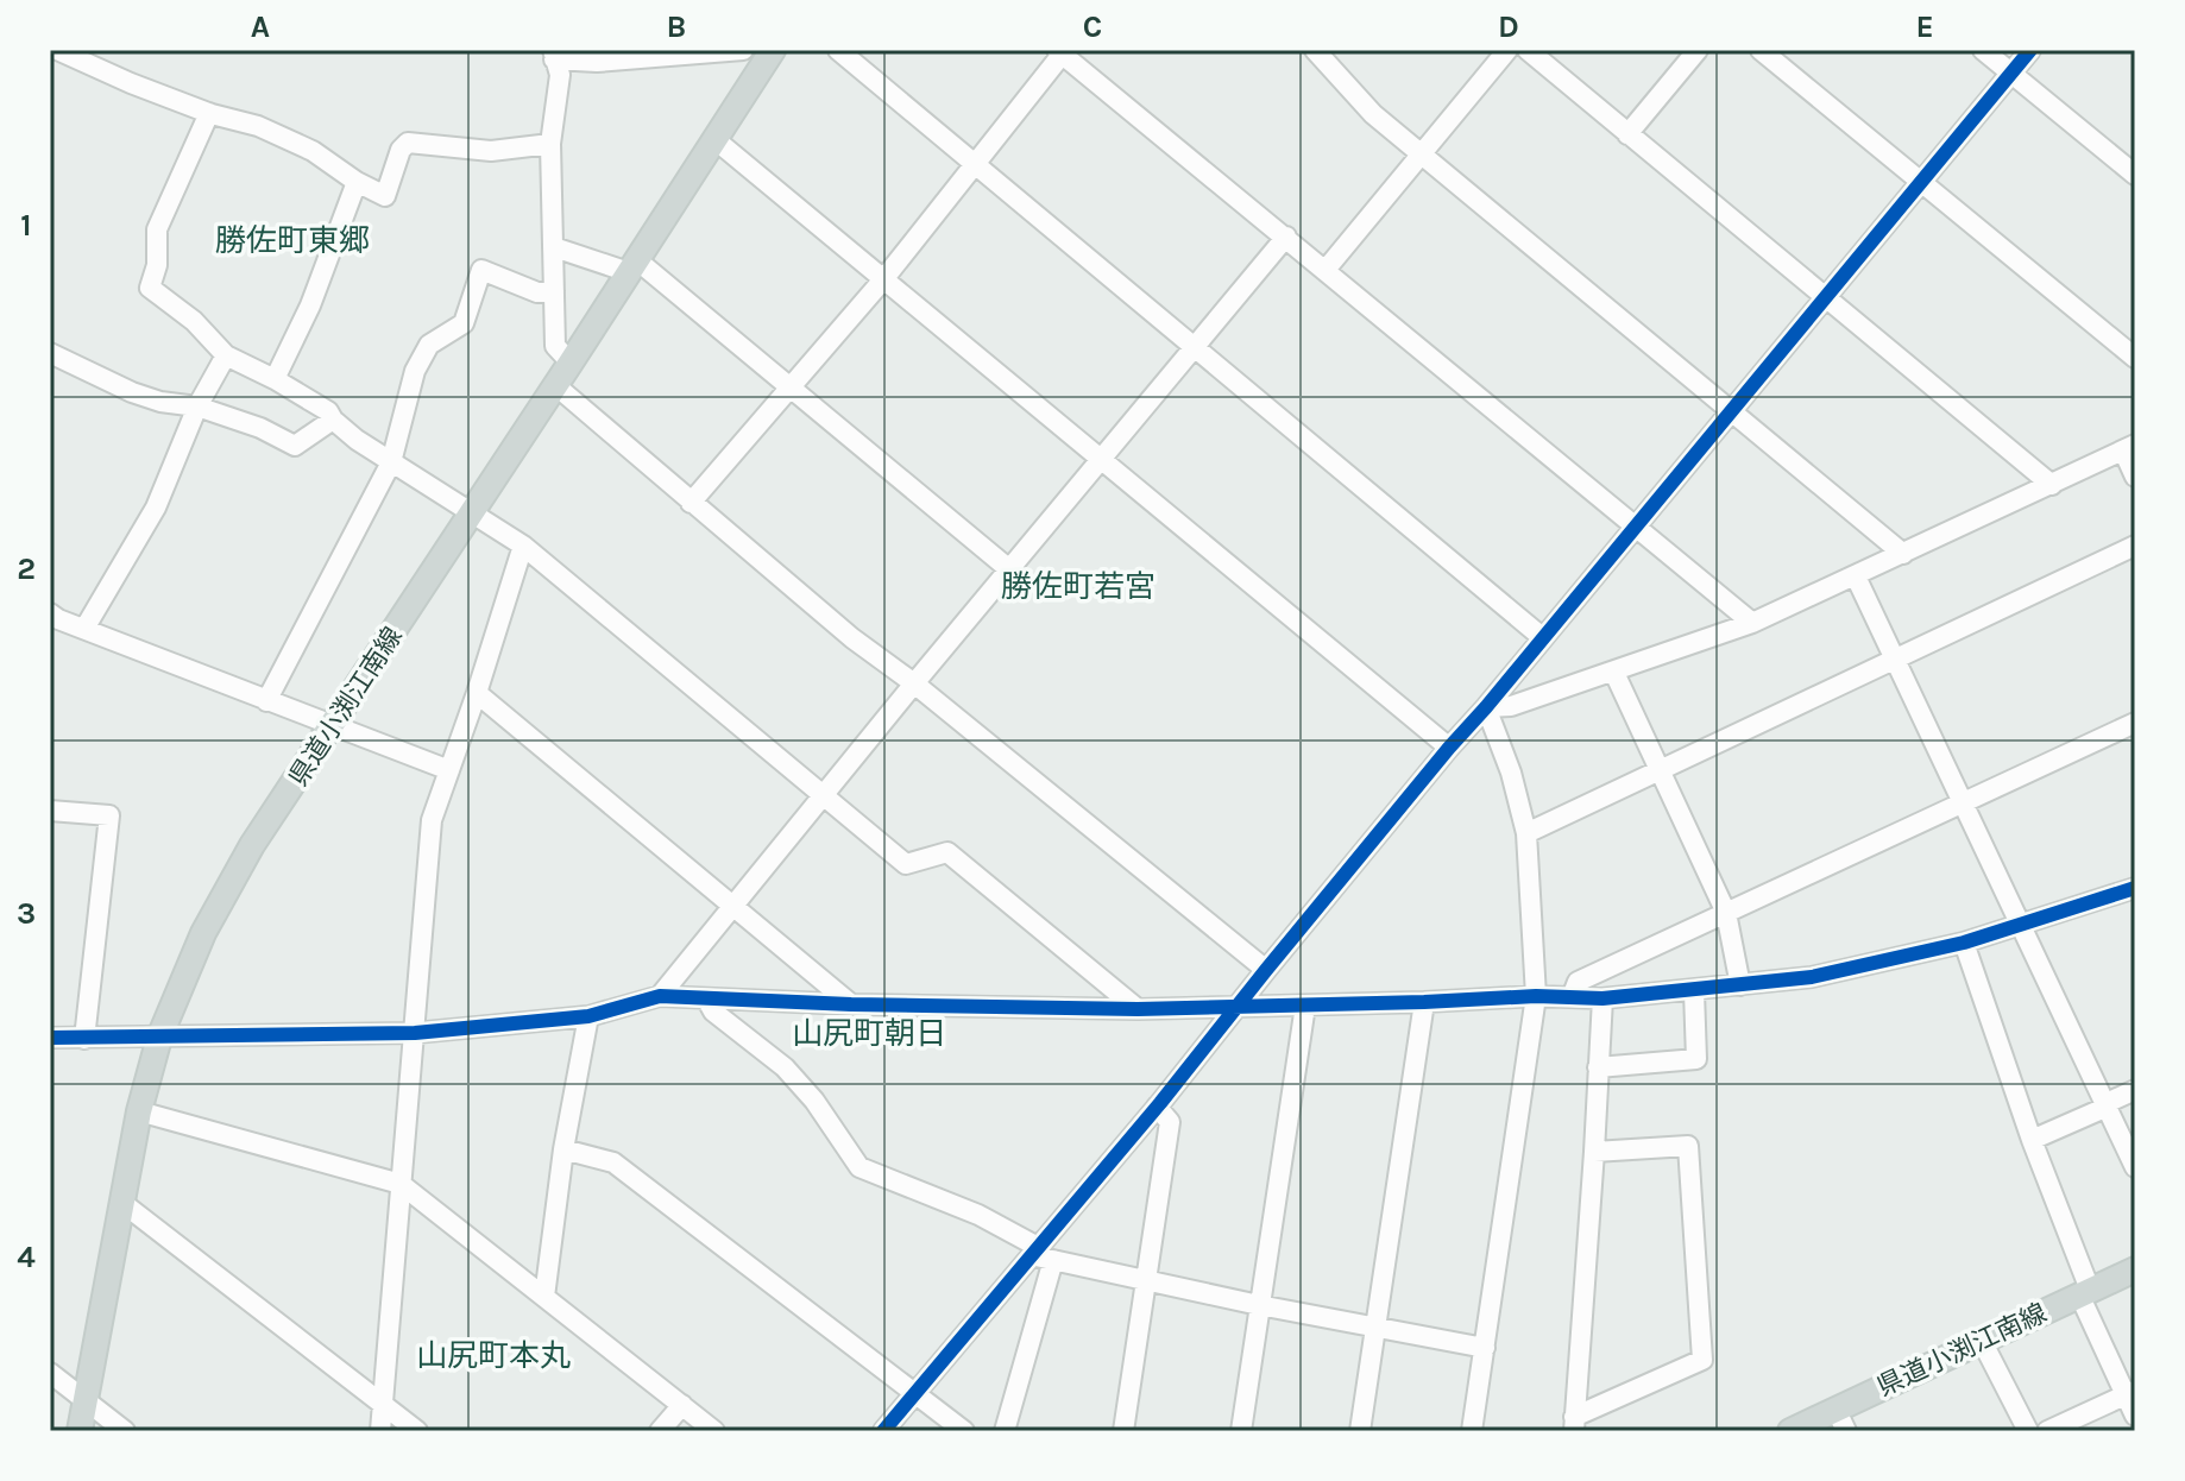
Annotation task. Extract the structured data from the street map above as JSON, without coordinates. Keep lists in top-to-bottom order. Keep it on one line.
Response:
{"streets":{"main road":["県道小渕江南線"]},"districts":["勝佐町東郷","勝佐町若宮","山尻町朝日","山尻町本丸"],"grid":{"columns":["A","B","C","D","E"],"rows":["1","2","3","4"]}}
